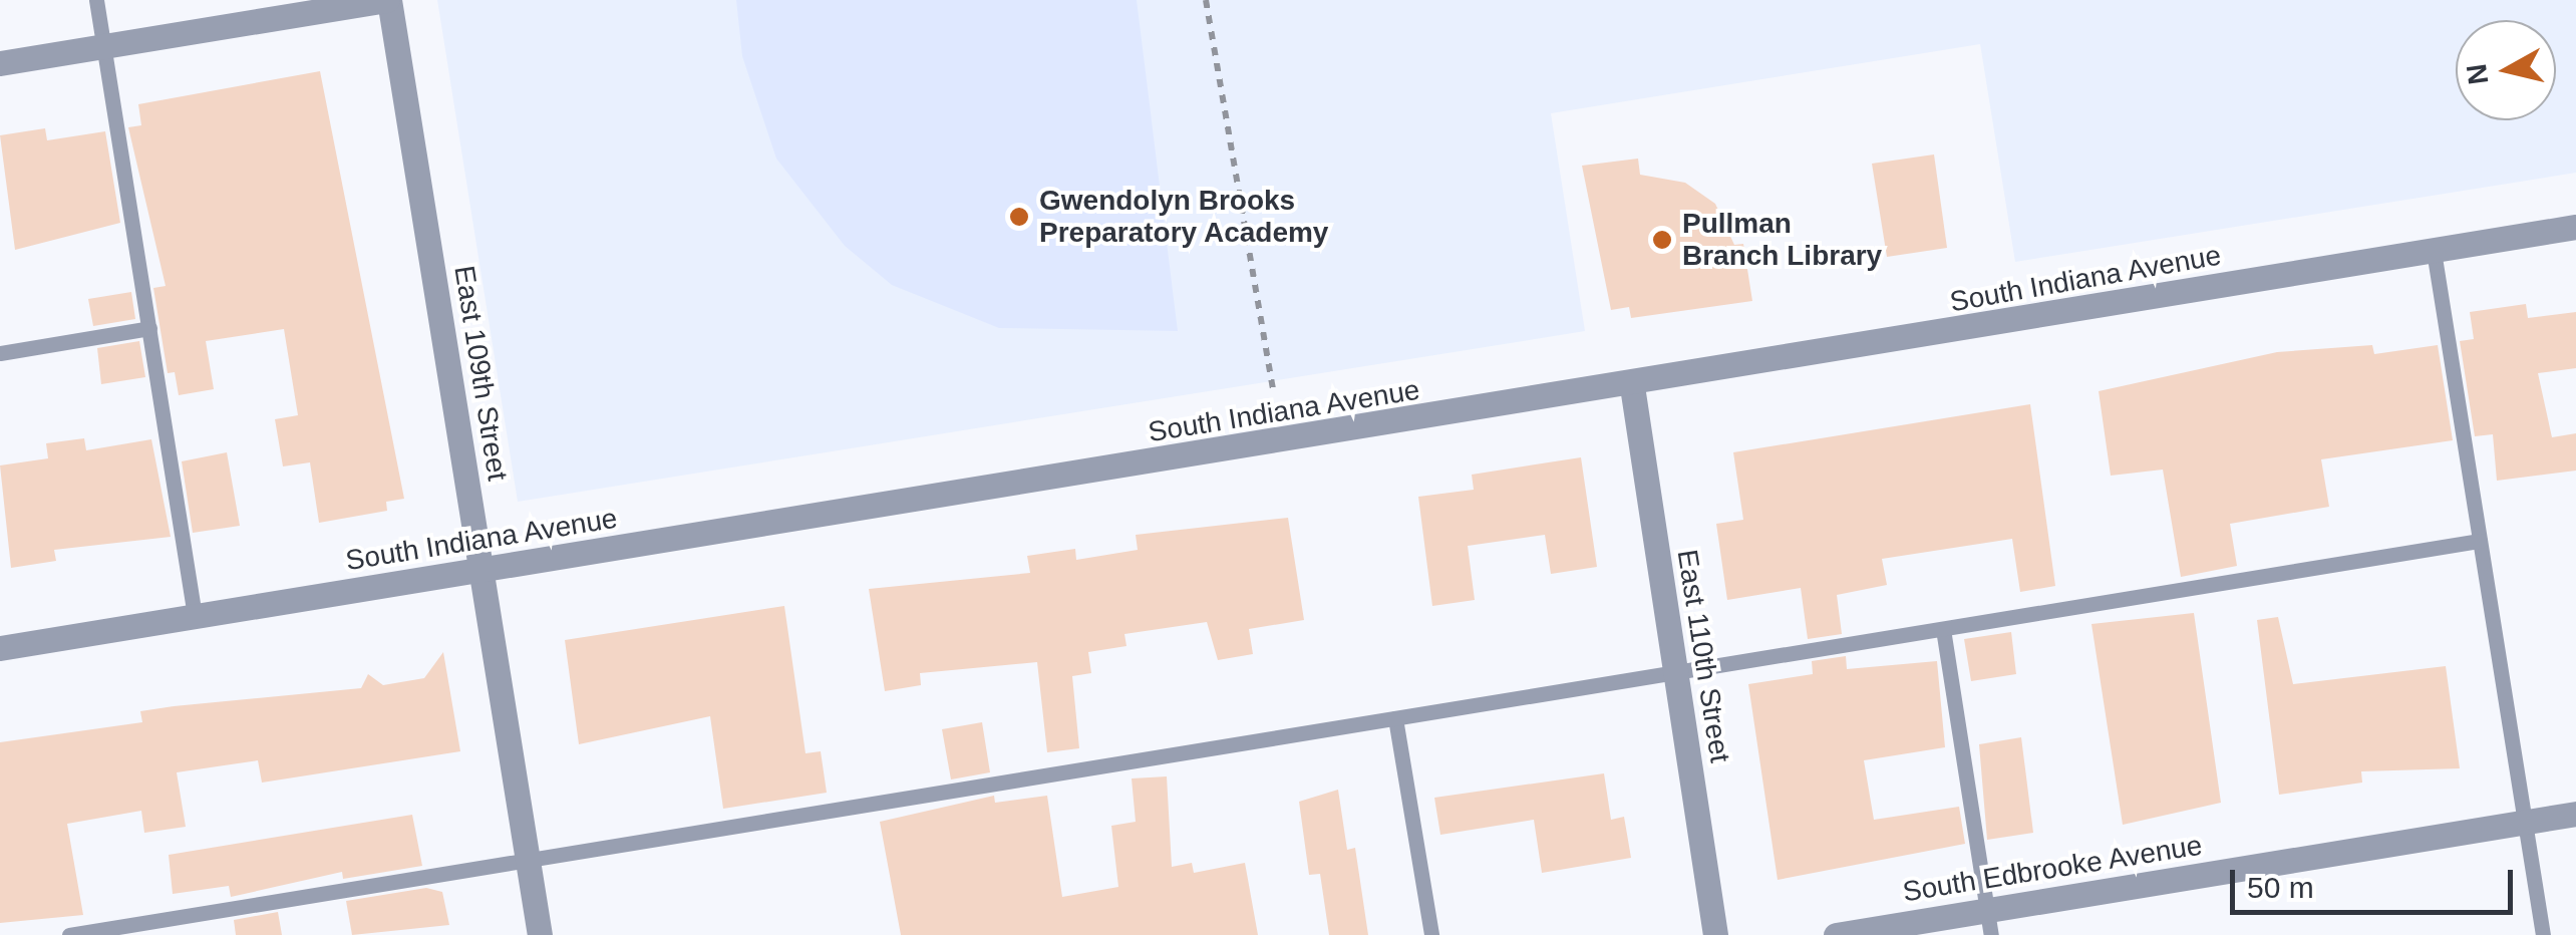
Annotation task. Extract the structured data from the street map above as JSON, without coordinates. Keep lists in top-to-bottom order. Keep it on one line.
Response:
{"streets":{"street":["South Indiana Avenue","East 109th Street","East 110th Street","South Edbrooke Avenue"]},"crossings":[["South Indiana Avenue","East 109th Street"],["South Indiana Avenue","East 110th Street"]],"places":["Gwendolyn Brooks Preparatory Academy","Pullman Branch Library"],"scale_bar":"50 m","north":"left"}
